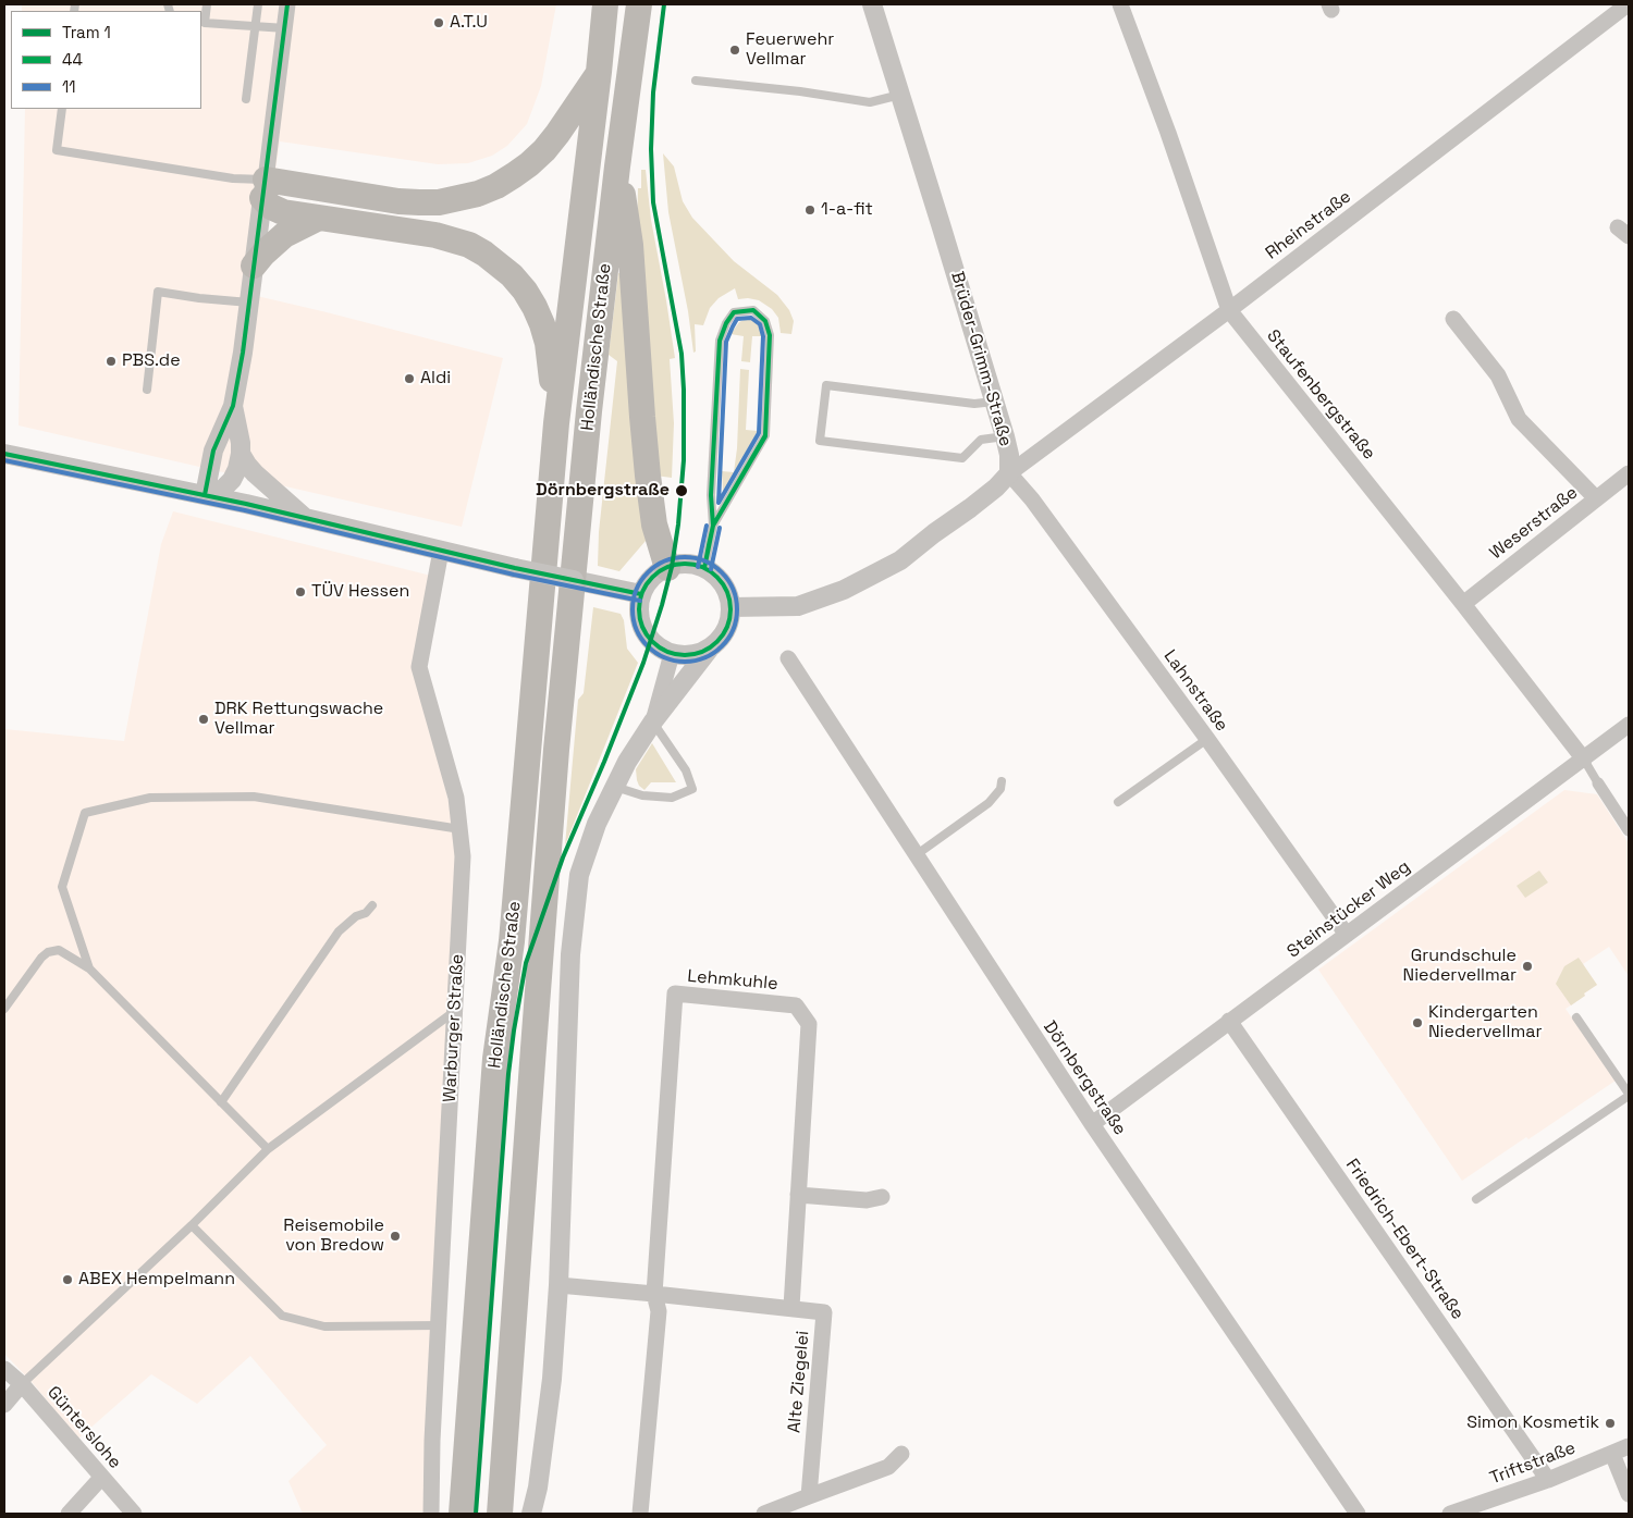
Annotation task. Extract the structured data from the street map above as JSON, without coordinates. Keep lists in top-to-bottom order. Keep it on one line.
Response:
{"streets":{"highway":["Holländische Straße"],"street":["Rheinstraße","Brüder-Grimm-Straße","Staufenbergstraße","Weserstraße","Lahnstraße","Steinstücker Weg","Lehmkuhle","Warburger Straße","Dörnbergstraße","Friedrich-Ebert-Straße","Alte Ziegelei","Günterslohe","Triftstraße"]},"crossings":[["Rheinstraße","Brüder-Grimm-Straße"],["Rheinstraße","Staufenbergstraße"],["Rheinstraße","Lahnstraße"],["Brüder-Grimm-Straße","Lahnstraße"],["Staufenbergstraße","Weserstraße"],["Staufenbergstraße","Steinstücker Weg"],["Lahnstraße","Steinstücker Weg"],["Steinstücker Weg","Dörnbergstraße"],["Steinstücker Weg","Friedrich-Ebert-Straße"],["Lehmkuhle","Alte Ziegelei"],["Friedrich-Ebert-Straße","Triftstraße"]],"places":["A.T.U","Feuerwehr Vellmar","1-a-fit","PBS.de","Aldi","Dörnbergstraße","TÜV Hessen","DRK Rettungswache Vellmar","Grundschule Niedervellmar","Kindergarten Niedervellmar","Reisemobile von Bredow","ABEX Hempelmann","Simon Kosmetik"],"lines":["tram line 1","transit line 44","transit line 11"],"legend":["Tram 1","44","11"]}
